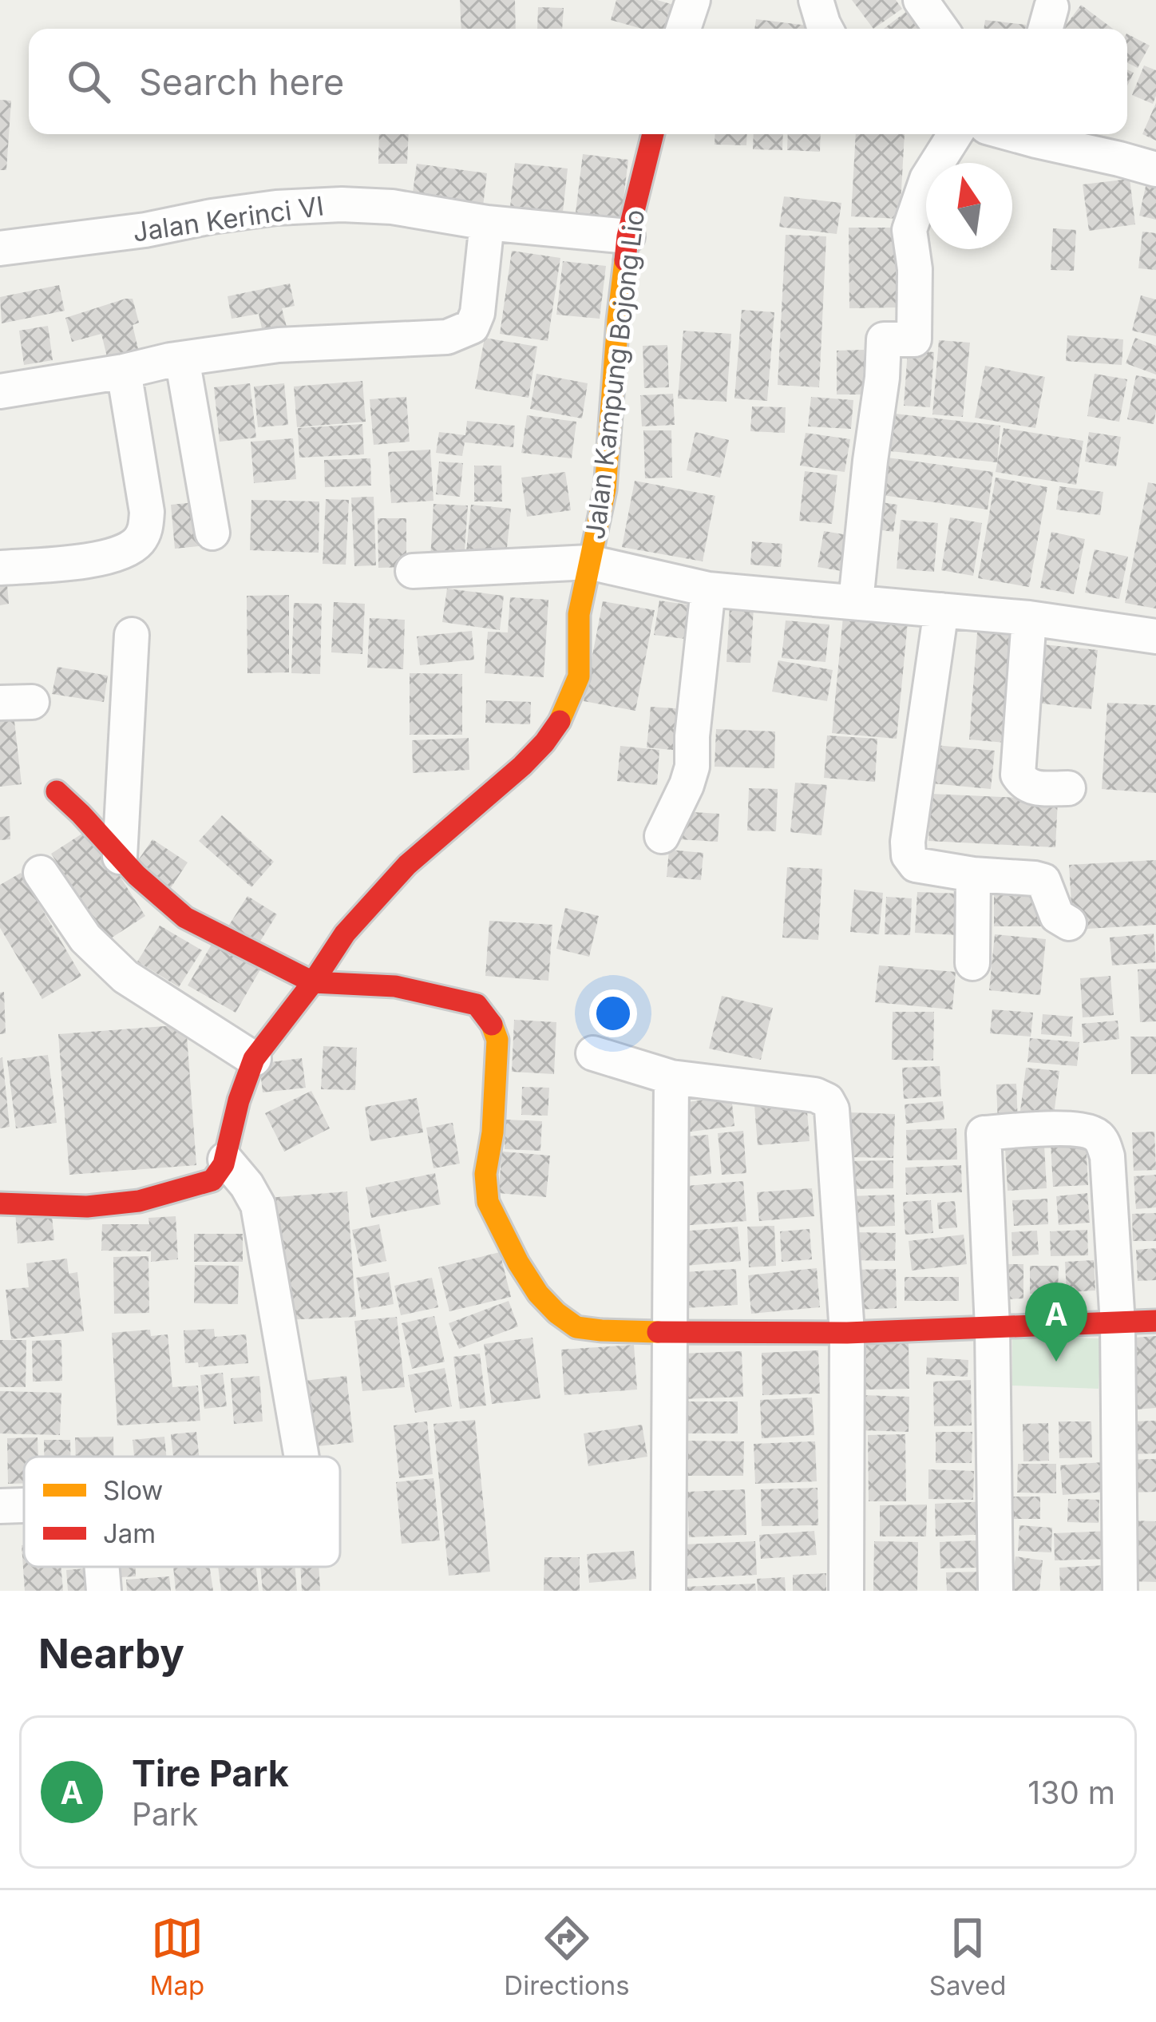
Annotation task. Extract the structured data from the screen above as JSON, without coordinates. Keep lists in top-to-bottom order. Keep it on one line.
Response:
{"streets":{"street":["Jalan Kerinci VI","Jalan Kampung Bojong Lio"]},"crossings":[["Jalan Kerinci VI","Jalan Kampung Bojong Lio"]],"legend":["Slow","Jam"],"north":"top","page":{"search":"Search here","pins":"A","heading":"Nearby","list":[{"mark":"A","name":"Tire Park","note":"Park","value":"130 m"}],"nav":["Map","Directions","Saved"]}}
